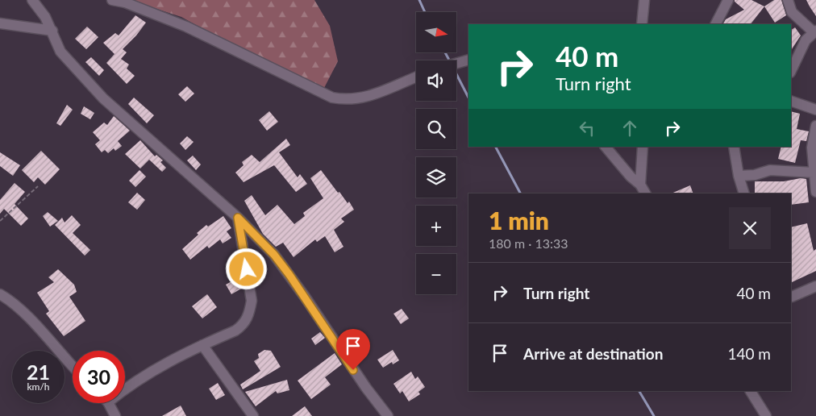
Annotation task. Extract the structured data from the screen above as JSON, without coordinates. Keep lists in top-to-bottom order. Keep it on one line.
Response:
{"north":"right","page":{"map_buttons":["+","−"],"turn":["40 m","Turn right"],"heading":["1 min","180 m · 13:33"],"list":[{"name":"Turn right","value":"40 m"},{"name":"Arrive at destination","value":"140 m"}],"speed":"21 km/h","limit":"30"}}
